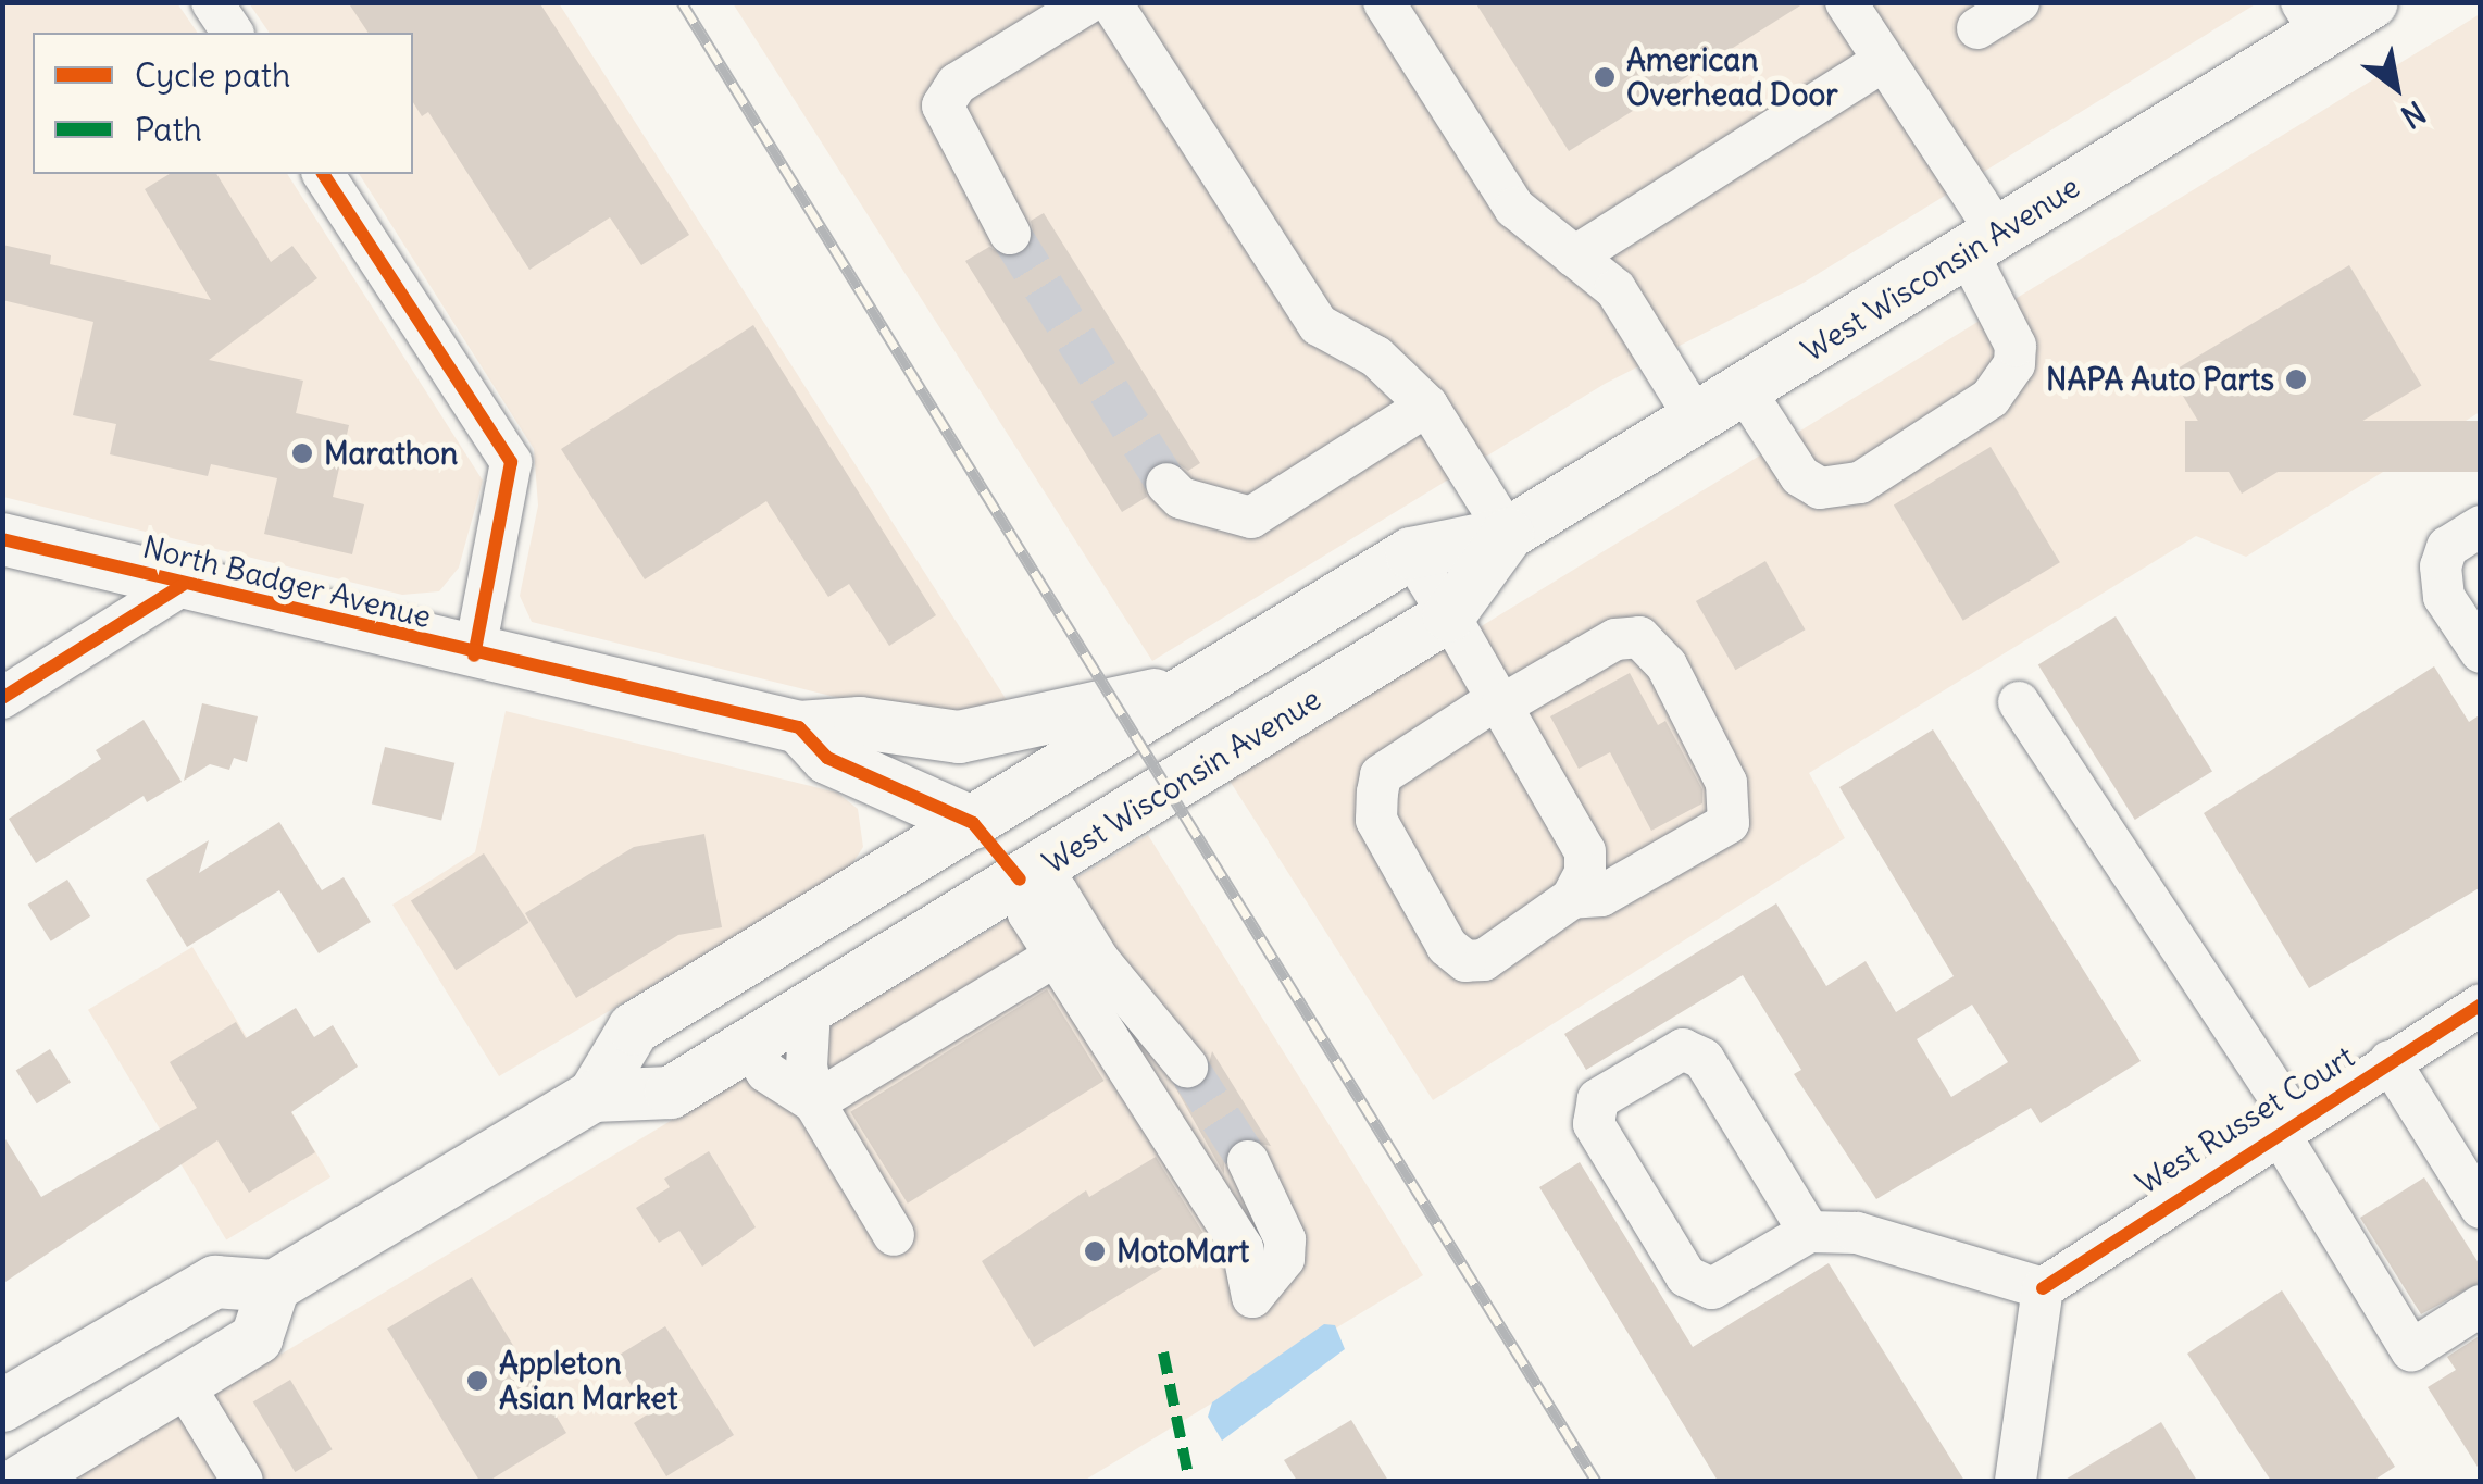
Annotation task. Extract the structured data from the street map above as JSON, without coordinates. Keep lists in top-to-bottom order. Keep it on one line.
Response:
{"streets":{"main road":["West Wisconsin Avenue","North Badger Avenue"],"street":["West Russet Court"]},"crossings":[["West Wisconsin Avenue","North Badger Avenue"]],"places":["American Overhead Door","NAPA Auto Parts","Marathon","MotoMart","Appleton Asian Market"],"legend":["Cycle path","Path"],"north":"bottom right"}
